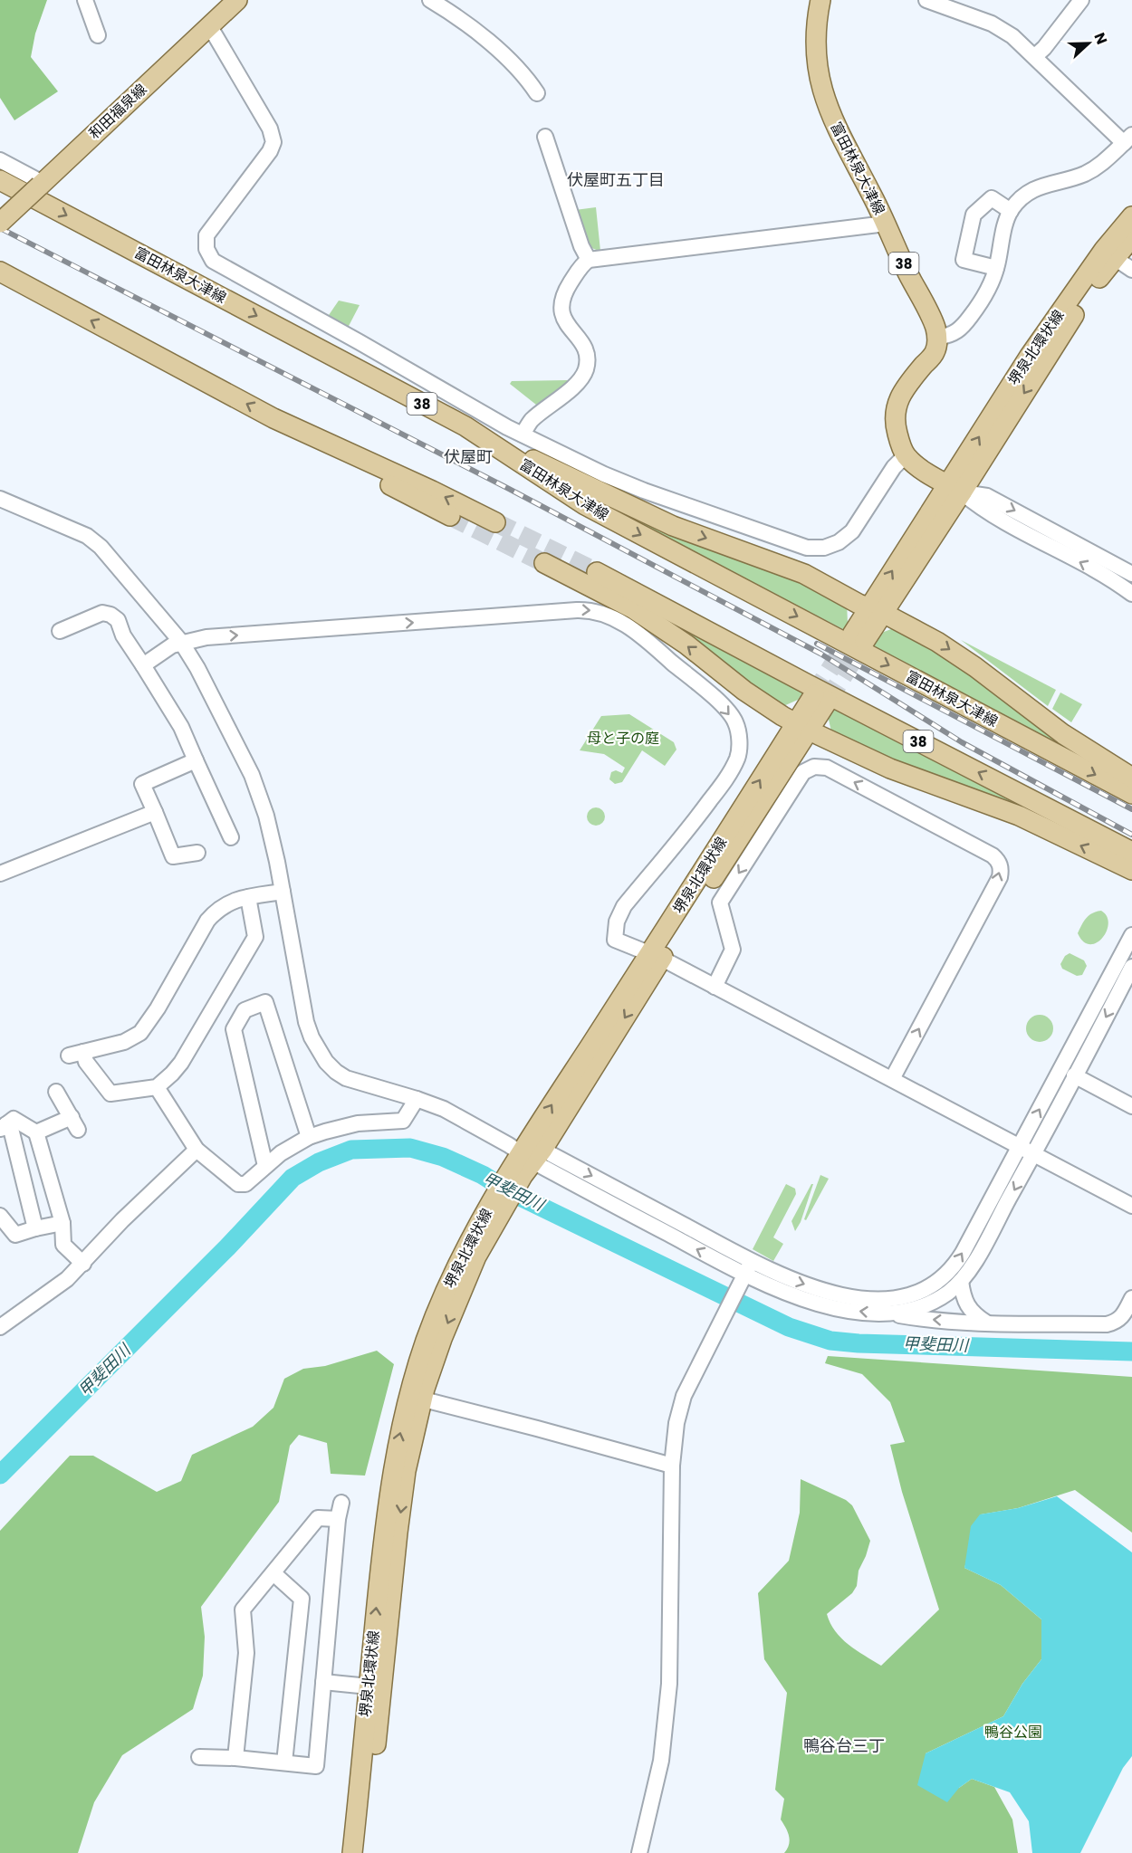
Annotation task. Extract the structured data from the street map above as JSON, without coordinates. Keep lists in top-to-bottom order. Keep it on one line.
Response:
{"streets":{"main road":["和田福泉線","富田林泉大津線","38","堺泉北環状線"]},"districts":["伏屋町五丁目","伏屋町","鴨谷台三丁"],"water":["甲斐田川"],"parks":["母と子の庭","鴨谷公園"],"north":"right"}
